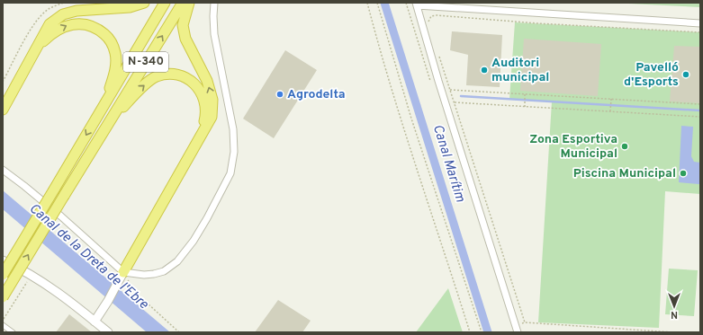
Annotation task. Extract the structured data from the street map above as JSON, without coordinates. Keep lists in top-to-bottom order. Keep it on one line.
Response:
{"streets":{"highway":["N-340"]},"water":["Canal Marítim","Canal de la Dreta de l'Ebre"],"places":["Auditori municipal","Pavelló d'Esports","Agrodelta","Zona Esportiva Municipal","Piscina Municipal"],"north":"bottom"}
